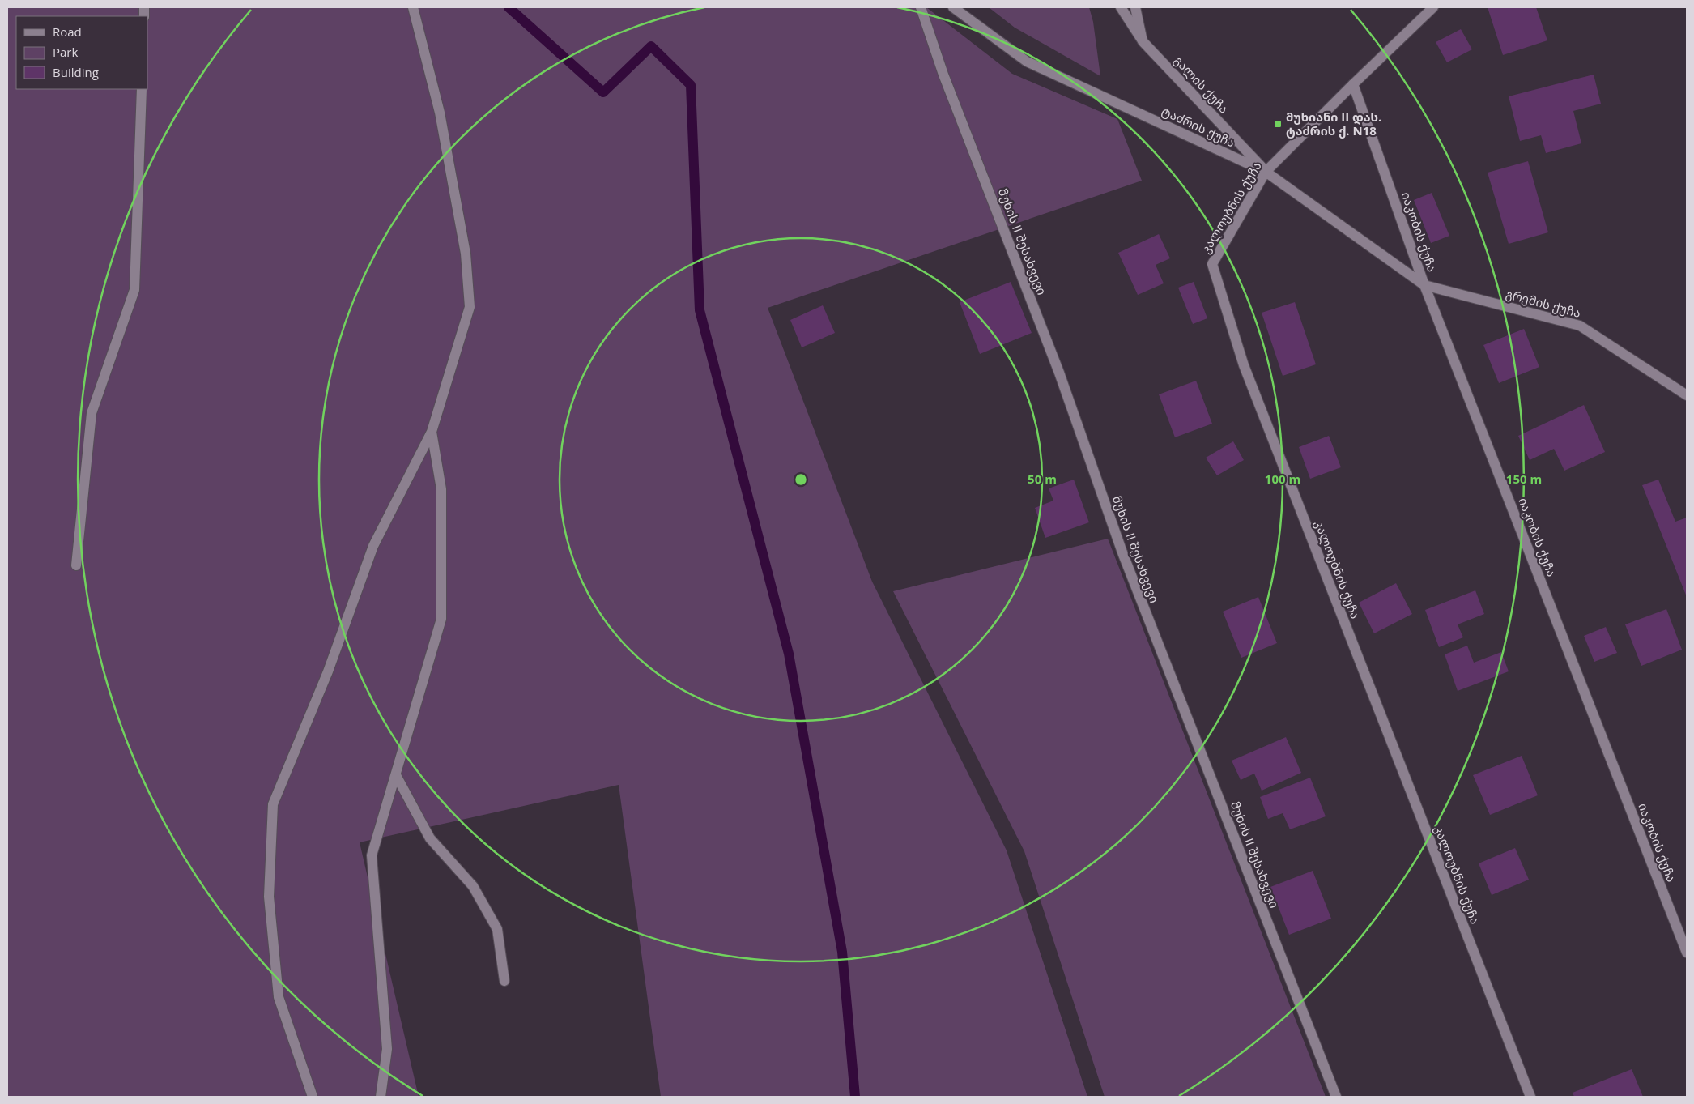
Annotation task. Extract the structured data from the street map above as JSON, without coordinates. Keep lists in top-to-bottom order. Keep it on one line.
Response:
{"streets":{"street":["გალის ქუჩა","ტაძრის ქუჩა","კალოუბნის ქუჩა","იაკობის ქუჩა","მუხის II შესახვევი","გრემის ქუჩა"]},"crossings":[["გალის ქუჩა","ტაძრის ქუჩა"],["გალის ქუჩა","კალოუბნის ქუჩა"],["ტაძრის ქუჩა","კალოუბნის ქუჩა"],["ტაძრის ქუჩა","იაკობის ქუჩა"],["ტაძრის ქუჩა","გრემის ქუჩა"],["კალოუბნის ქუჩა","იაკობის ქუჩა"],["იაკობის ქუჩა","გრემის ქუჩა"]],"places":{"transit":["მუხიანი II დას. ტაძრის ქ. N18"]},"legend":["Road","Park","Building"],"rings":["50 m","100 m","150 m"]}
